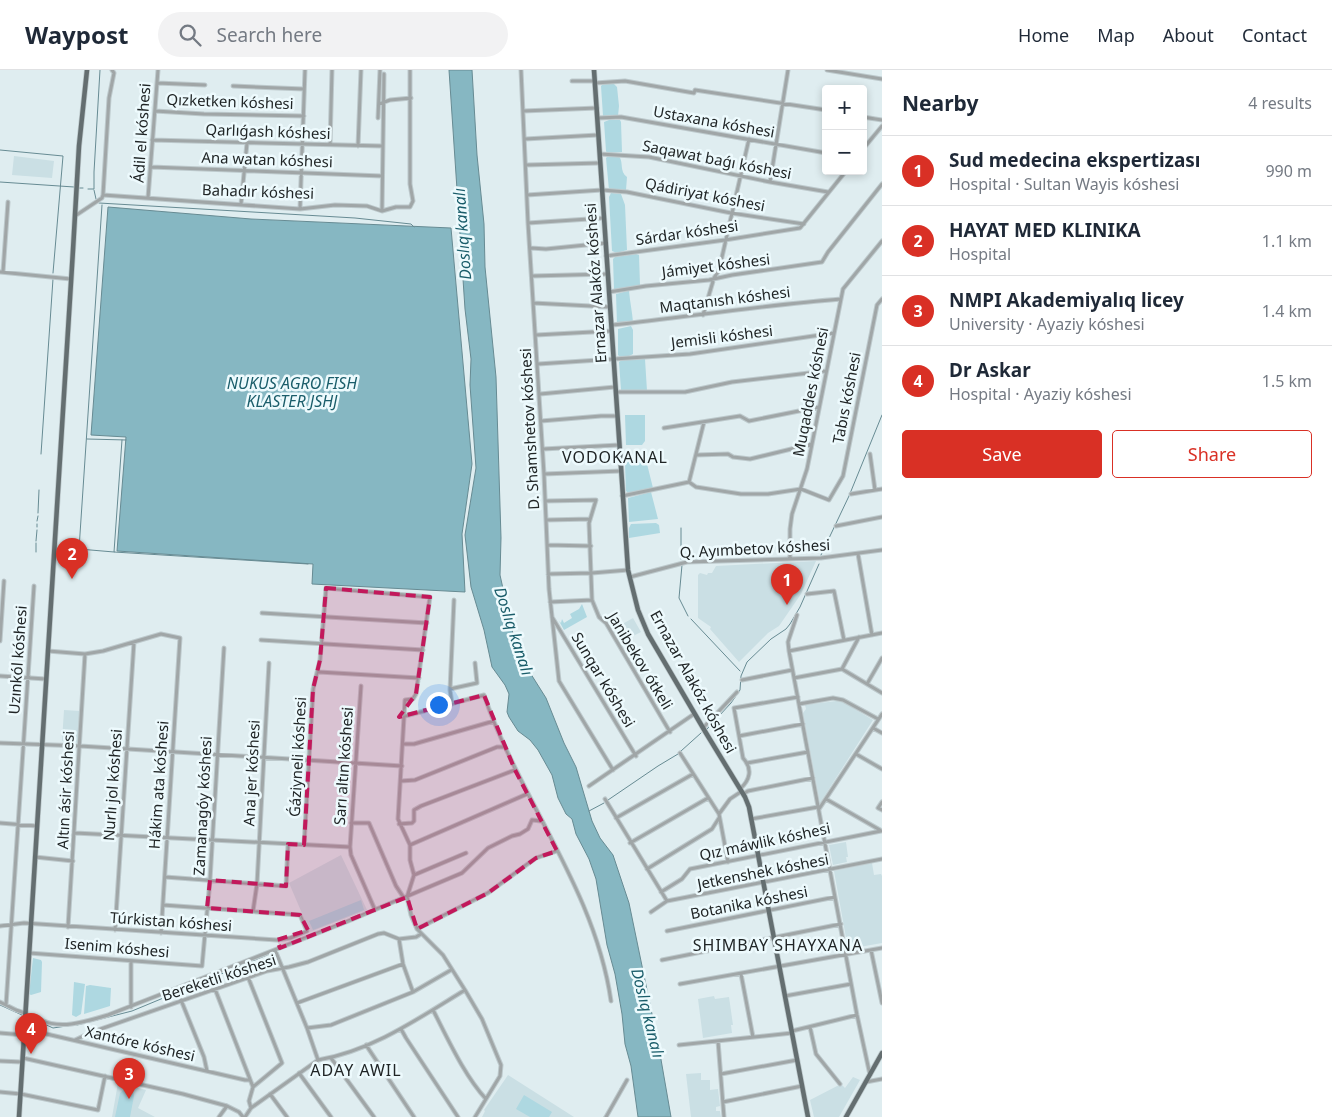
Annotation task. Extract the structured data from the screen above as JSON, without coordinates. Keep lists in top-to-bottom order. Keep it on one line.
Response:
{"streets":{"main road":["Ernazar Alakóz kóshesi"],"street":["Qızketken kóshesi","Ustaxana kóshesi","Qarlıǵash kóshesi","Ádil el kóshesi","Ana watan kóshesi","Saqawat baǵı kóshesi","Bahadır kóshesi","Qádiriyat kóshesi","Sárdar kóshesi","Jámiyet kóshesi","Maqtanısh kóshesi","Jemisli kóshesi","Muqaddes kóshesi","Tabıs kóshesi","D. Shamshetov kóshesi","Q. Ayımbetov kóshesi","Uzınkól kóshesi","Janibekov ótkeli","Sunqar kóshesi","Ǵáziyneli kóshesi","Sarı altın kóshesi","Ana jer kóshesi","Nurlı jol kóshesi","Hákim ata kóshesi","Altın ásir kóshesi","Zamanagóy kóshesi","Qız máwlik kóshesi","Jetkenshek kóshesi","Botanika kóshesi","Túrkistan kóshesi","Isenim kóshesi","Bereketli kóshesi","Xantóre kóshesi"]},"crossings":[["Qızketken kóshesi","Ádil el kóshesi"],["Ustaxana kóshesi","Ernazar Alakóz kóshesi"],["Qarlıǵash kóshesi","Ádil el kóshesi"],["Ádil el kóshesi","Ana watan kóshesi"],["Ádil el kóshesi","Bahadır kóshesi"],["Saqawat baǵı kóshesi","Ernazar Alakóz kóshesi"],["Qádiriyat kóshesi","Sárdar kóshesi"],["Qádiriyat kóshesi","Ernazar Alakóz kóshesi"],["Qádiriyat kóshesi","D. Shamshetov kóshesi"],["Sárdar kóshesi","Ernazar Alakóz kóshesi"],["Jámiyet kóshesi","Ernazar Alakóz kóshesi"],["Ernazar Alakóz kóshesi","Maqtanısh kóshesi"],["Ernazar Alakóz kóshesi","Jemisli kóshesi"],["Ernazar Alakóz kóshesi","Q. Ayımbetov kóshesi"],["Ernazar Alakóz kóshesi","Qız máwlik kóshesi"],["Ernazar Alakóz kóshesi","Jetkenshek kóshesi"],["Ernazar Alakóz kóshesi","Botanika kóshesi"],["Maqtanısh kóshesi","Muqaddes kóshesi"],["Maqtanısh kóshesi","D. Shamshetov kóshesi"],["Jemisli kóshesi","Muqaddes kóshesi"],["Jemisli kóshesi","D. Shamshetov kóshesi"],["Muqaddes kóshesi","Tabıs kóshesi"],["Muqaddes kóshesi","Q. Ayımbetov kóshesi"],["D. Shamshetov kóshesi","Sunqar kóshesi"],["Uzınkól kóshesi","Túrkistan kóshesi"],["Ana jer kóshesi","Túrkistan kóshesi"],["Nurlı jol kóshesi","Hákim ata kóshesi"],["Nurlı jol kóshesi","Túrkistan kóshesi"],["Hákim ata kóshesi","Túrkistan kóshesi"],["Altın ásir kóshesi","Túrkistan kóshesi"],["Zamanagóy kóshesi","Túrkistan kóshesi"],["Zamanagóy kóshesi","Isenim kóshesi"],["Bereketli kóshesi","Xantóre kóshesi"]],"districts":["VODOKANAL","SHIMBAY SHAYXANA","ADAY AWIL"],"water":["Doslıq kanalı","NUKUS AGRO FISH KLASTER JSHJ"],"page":{"header":"Waypost","search":"Search here","nav":["Home","Map","About","Contact"],"heading":["Nearby","4 results"],"map_buttons":["+","−"],"list":[{"mark":"1","name":"Sud medecina ekspertizası","note":"Hospital · Sultan Wayis kóshesi","value":"990 m"},{"mark":"2","name":"HAYAT MED KLINIKA","note":"Hospital","value":"1.1 km"},{"mark":"3","name":"NMPI Akademiyalıq licey","note":"University · Ayaziy kóshesi","value":"1.4 km"},{"mark":"4","name":"Dr Askar","note":"Hospital · Ayaziy kóshesi","value":"1.5 km"}],"buttons":["Save","Share"],"pins":["2","1","4","3"]}}
